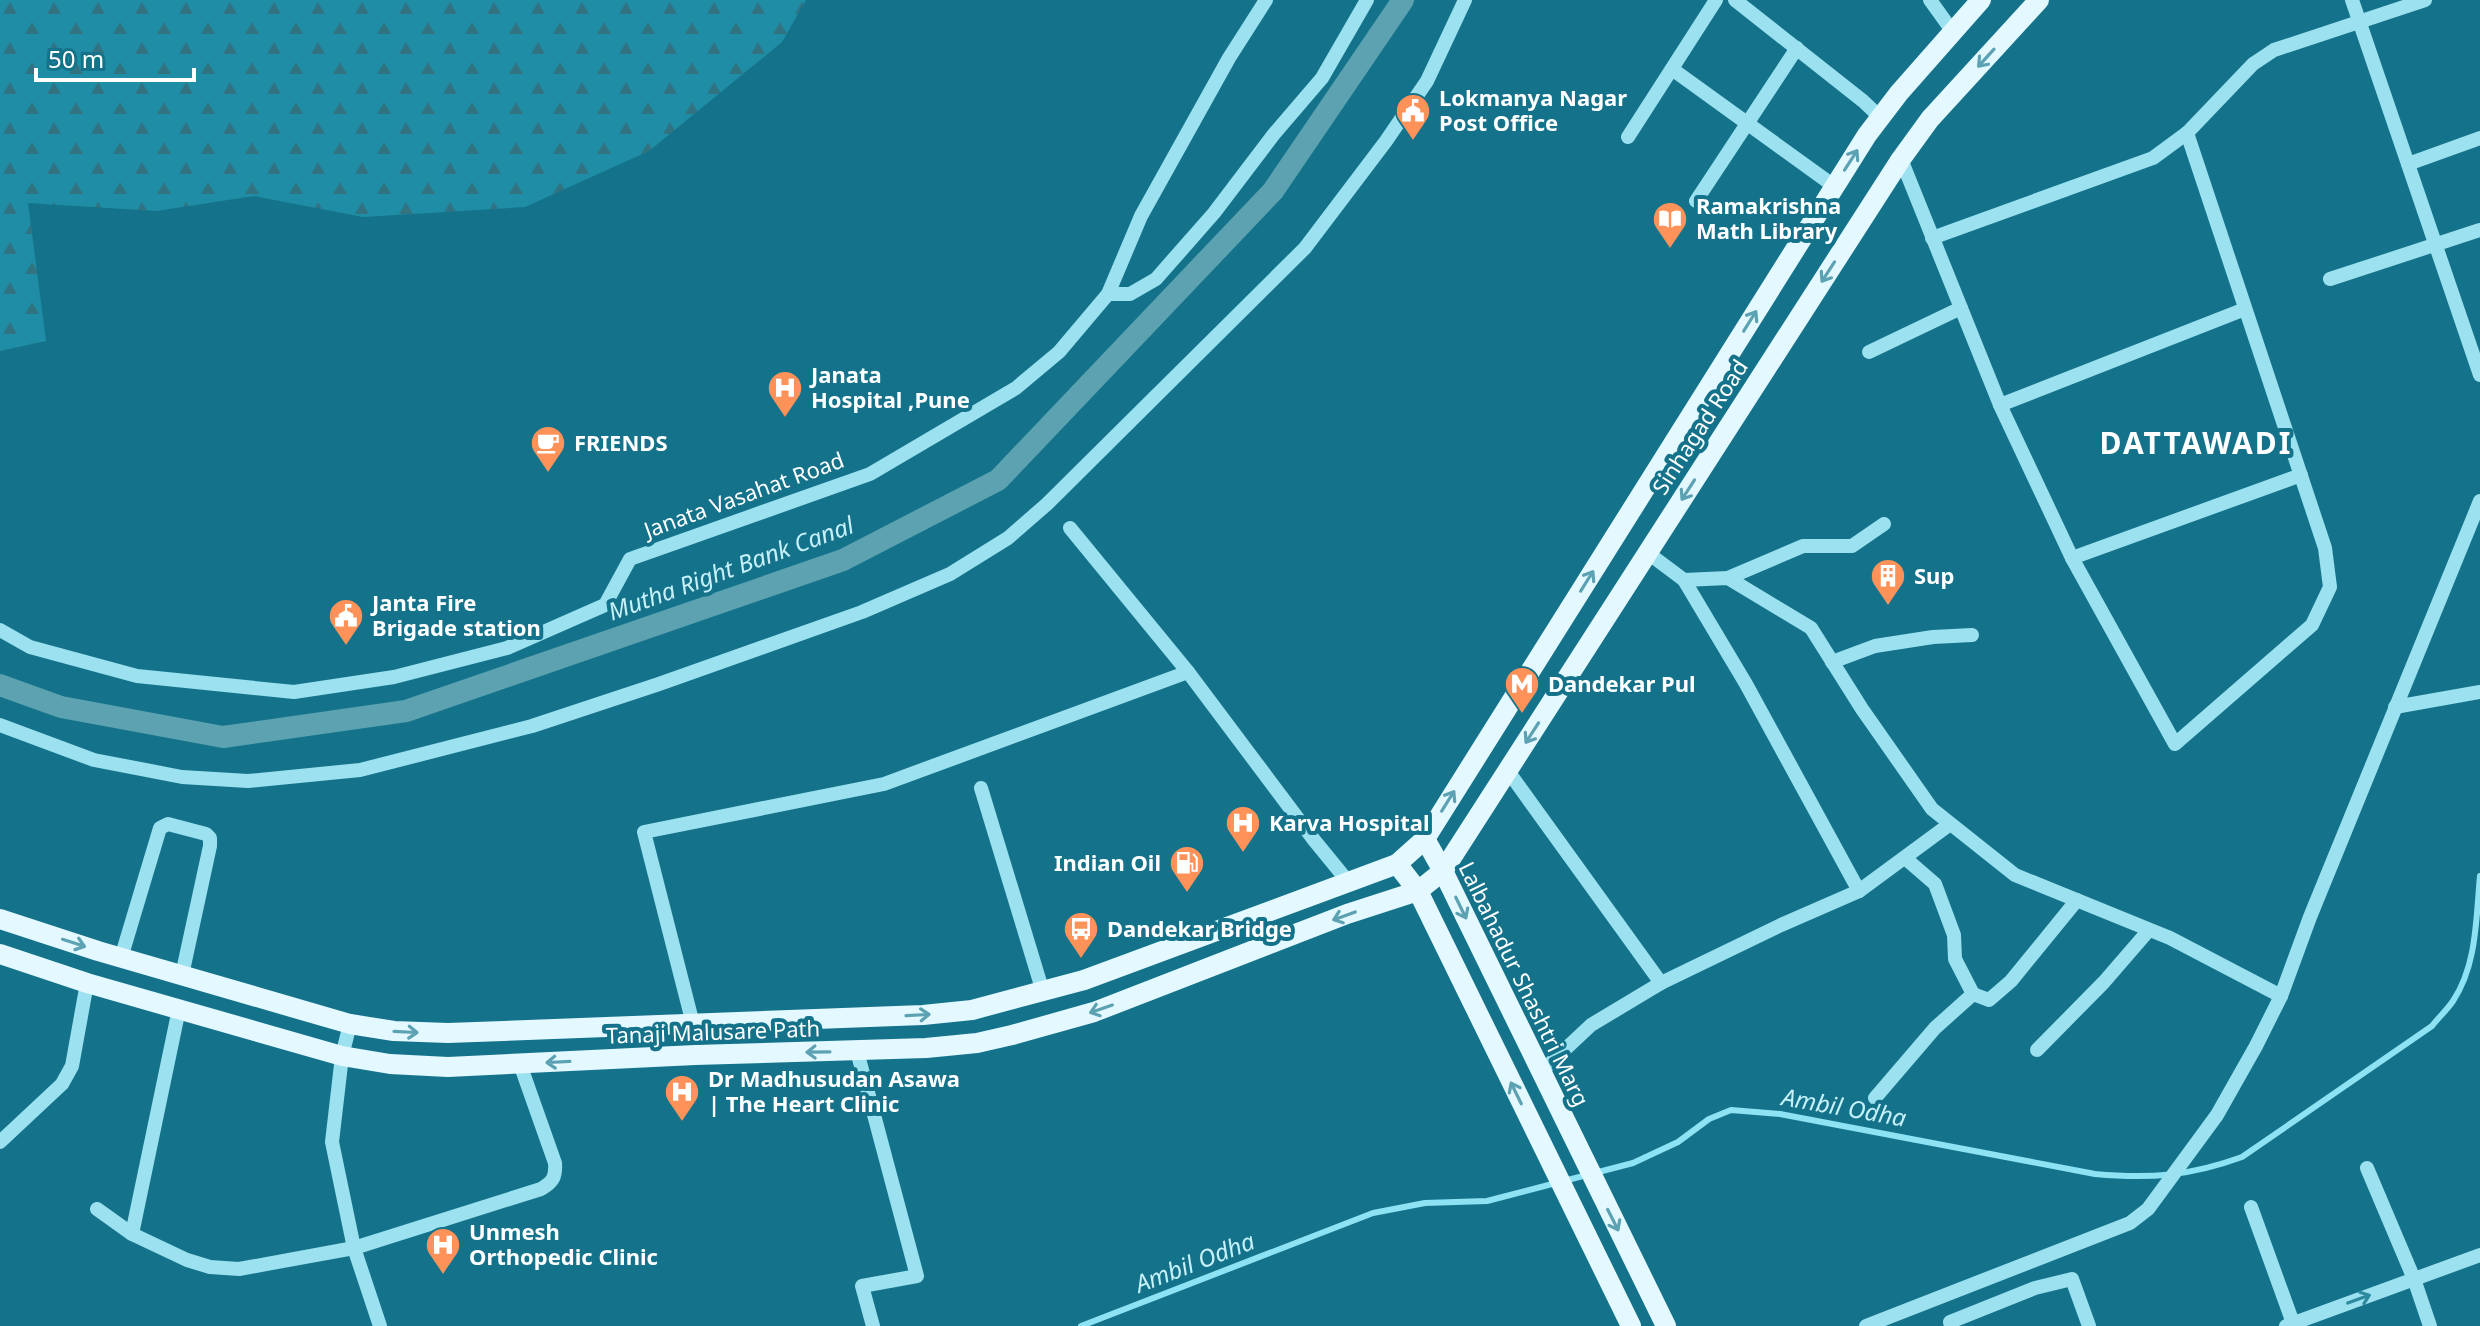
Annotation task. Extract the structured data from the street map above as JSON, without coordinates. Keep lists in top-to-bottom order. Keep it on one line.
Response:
{"streets":{"main road":["Sinhagad Road","Lalbahadur Shashtri Marg","Tanaji Malusare Path"],"street":["Janata Vasahat Road"]},"crossings":[["Sinhagad Road","Lalbahadur Shashtri Marg"],["Sinhagad Road","Tanaji Malusare Path"]],"districts":["DATTAWADI"],"water":["Mutha Right Bank Canal","Ambil Odha"],"places":{"public building":["Lokmanya Nagar Post Office","Janta Fire Brigade station"],"library":["Ramakrishna Math Library"],"hospital":["Janata Hospital ,Pune","Karva Hospital","Dr Madhusudan Asawa | The Heart Clinic","Unmesh Orthopedic Clinic"],"cafe":["FRIENDS"],"building":["Sup"],"metro station":["Dandekar Pul"],"fuel station":["Indian Oil"],"bus stop":["Dandekar Bridge"]},"scale_bar":"50 m"}
